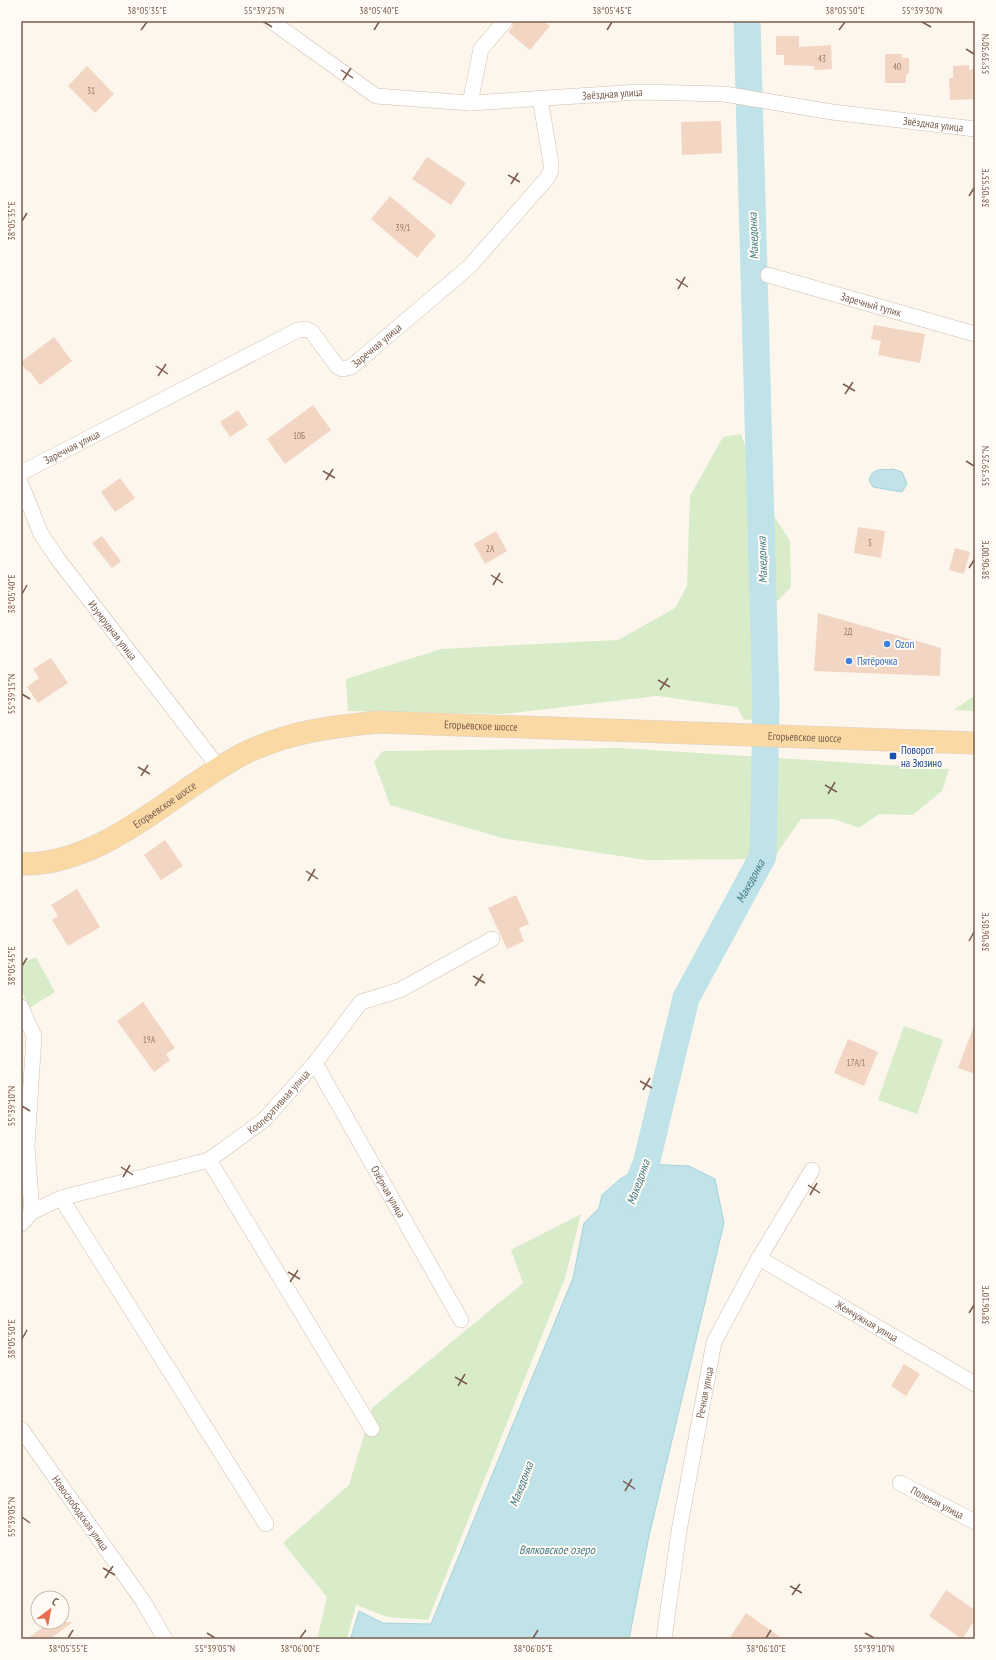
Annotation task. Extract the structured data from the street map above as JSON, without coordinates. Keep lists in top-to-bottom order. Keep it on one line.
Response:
{"streets":{"main road":["Егорьевское шоссе"],"street":["Звёздная улица","Заречный тупик","Заречная улица","Изумрудная улица","Кооперативная улица","Озёрная улица","Жемчужная улица","Речная улица","Полевая улица","Новослободская улица"]},"crossings":[["Звёздная улица","Заречная улица"],["Изумрудная улица","Егорьевское шоссе"],["Кооперативная улица","Озёрная улица"],["Жемчужная улица","Речная улица"]],"water":["Македонка","Вялковское озеро"],"places":{"other":["Ozon","Пятёрочка"],"transit":["Поворот на Зюзино"]},"house_numbers":["43","40","31","39/1","10Б","5","2А","2Д","19А","17А/1"],"north":"top right","coordinates":["38°05'35\"E","55°39'25\"N","38°05'40\"E","38°05'45\"E","38°05'50\"E","55°39'30\"N","38°05'55\"E","38°06'00\"E","55°39'15\"N","38°06'05\"E","55°39'10\"N","38°06'10\"E","55°39'05\"N"]}
